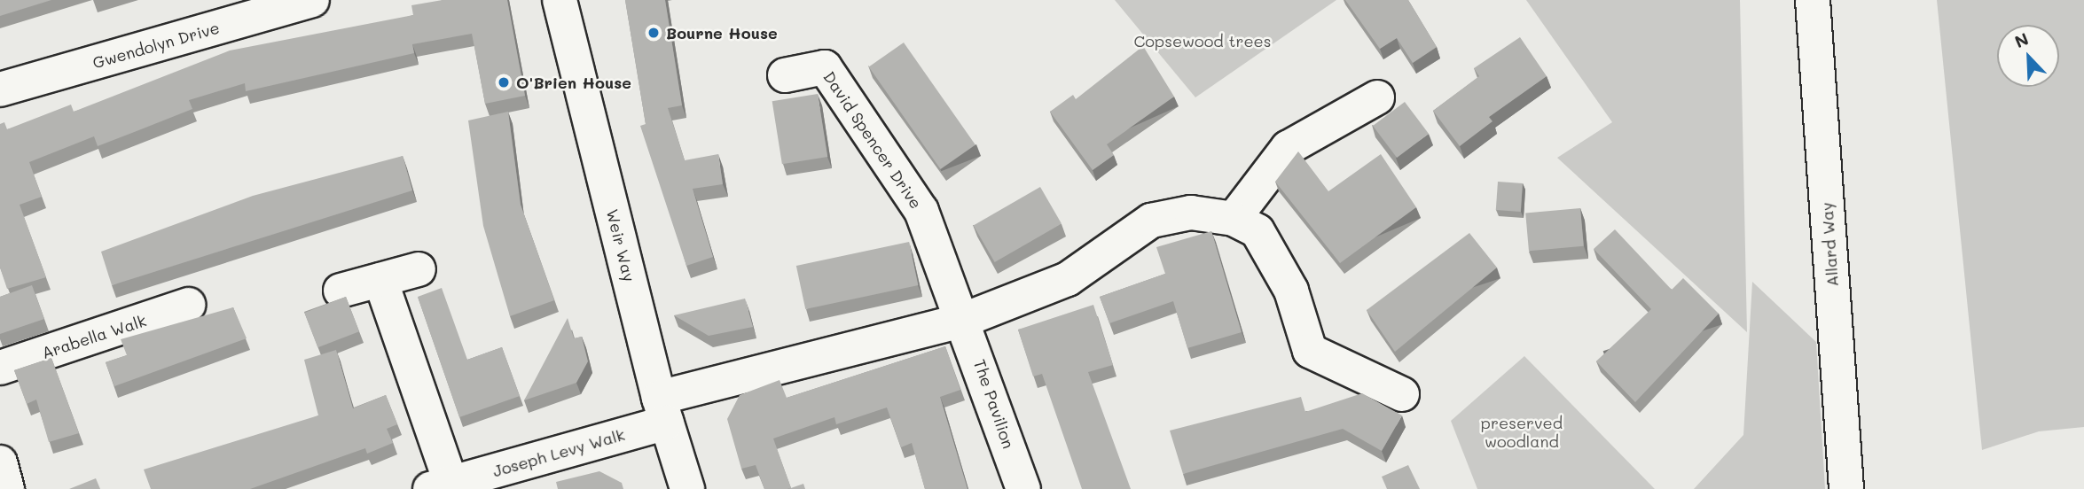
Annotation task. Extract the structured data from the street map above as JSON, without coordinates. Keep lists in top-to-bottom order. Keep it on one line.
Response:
{"streets":{"street":["Gwendolyn Drive","David Spencer Drive","Allard Way","Weir Way","Arabella Walk","The Pavilion","Joseph Levy Walk"]},"crossings":[["David Spencer Drive","The Pavilion"],["Weir Way","Joseph Levy Walk"]],"parks":["Copsewood trees","preserved woodland"],"places":["Bourne House","O'Brien House"],"north":"top left"}
